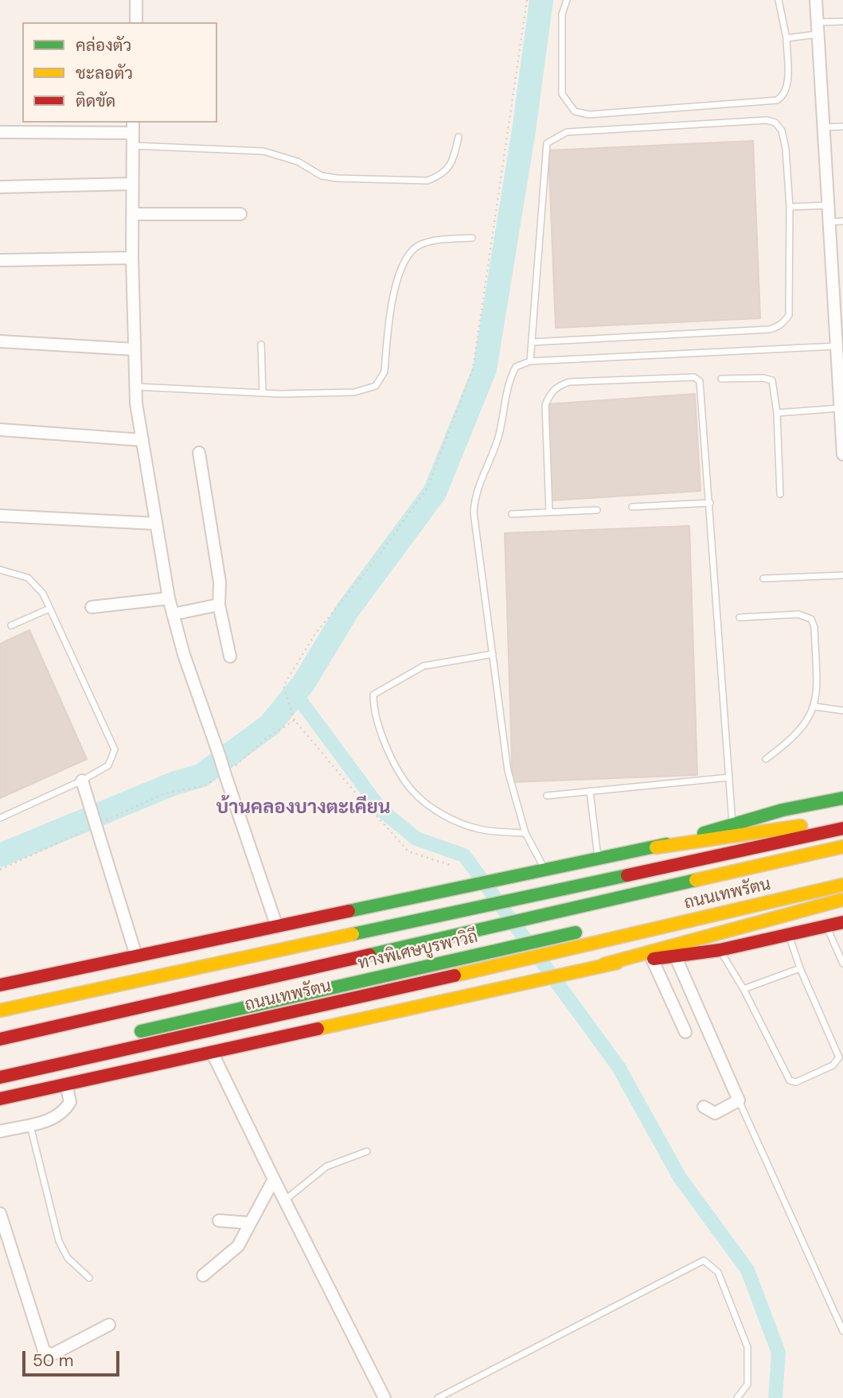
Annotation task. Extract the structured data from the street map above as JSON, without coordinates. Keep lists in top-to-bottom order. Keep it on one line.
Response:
{"streets":{"main road":["ถนนเทพรัตน","ทางพิเศษบูรพาวิถี"]},"districts":["บ้านคลองบางตะเคียน"],"legend":["คล่องตัว","ชะลอตัว","ติดขัด"],"scale_bar":"50 m"}
